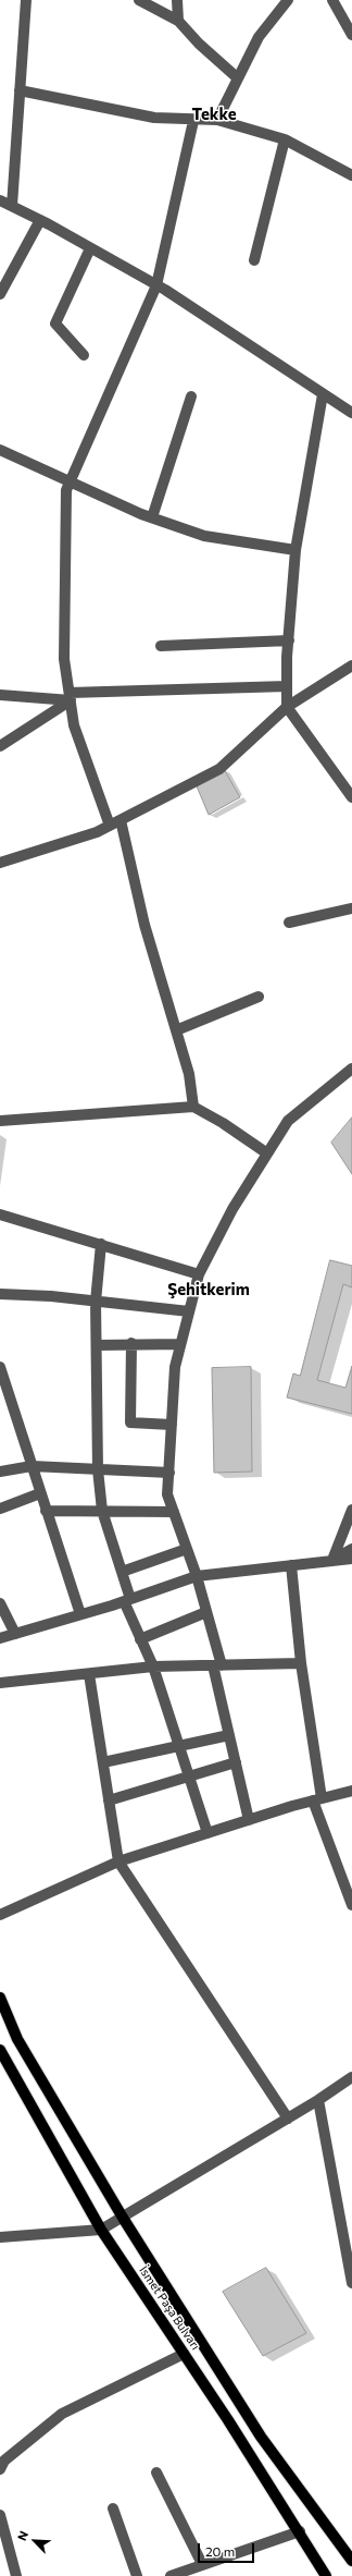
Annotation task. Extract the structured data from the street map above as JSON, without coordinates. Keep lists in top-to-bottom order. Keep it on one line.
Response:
{"streets":{"main road":["İsmet Paşa Bulvarı"]},"districts":["Tekke","Şehitkerim"],"scale_bar":"20 m","north":"top left"}
